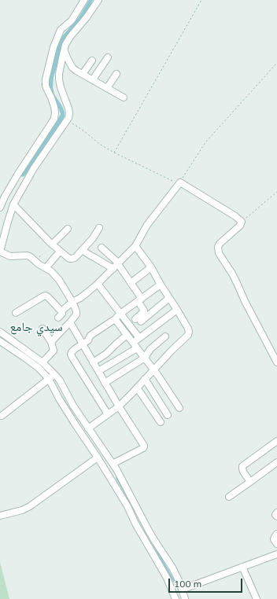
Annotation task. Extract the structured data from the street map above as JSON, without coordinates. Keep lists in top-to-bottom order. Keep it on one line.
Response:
{"districts":["سيدي جامع"],"scale_bar":"100 m"}
